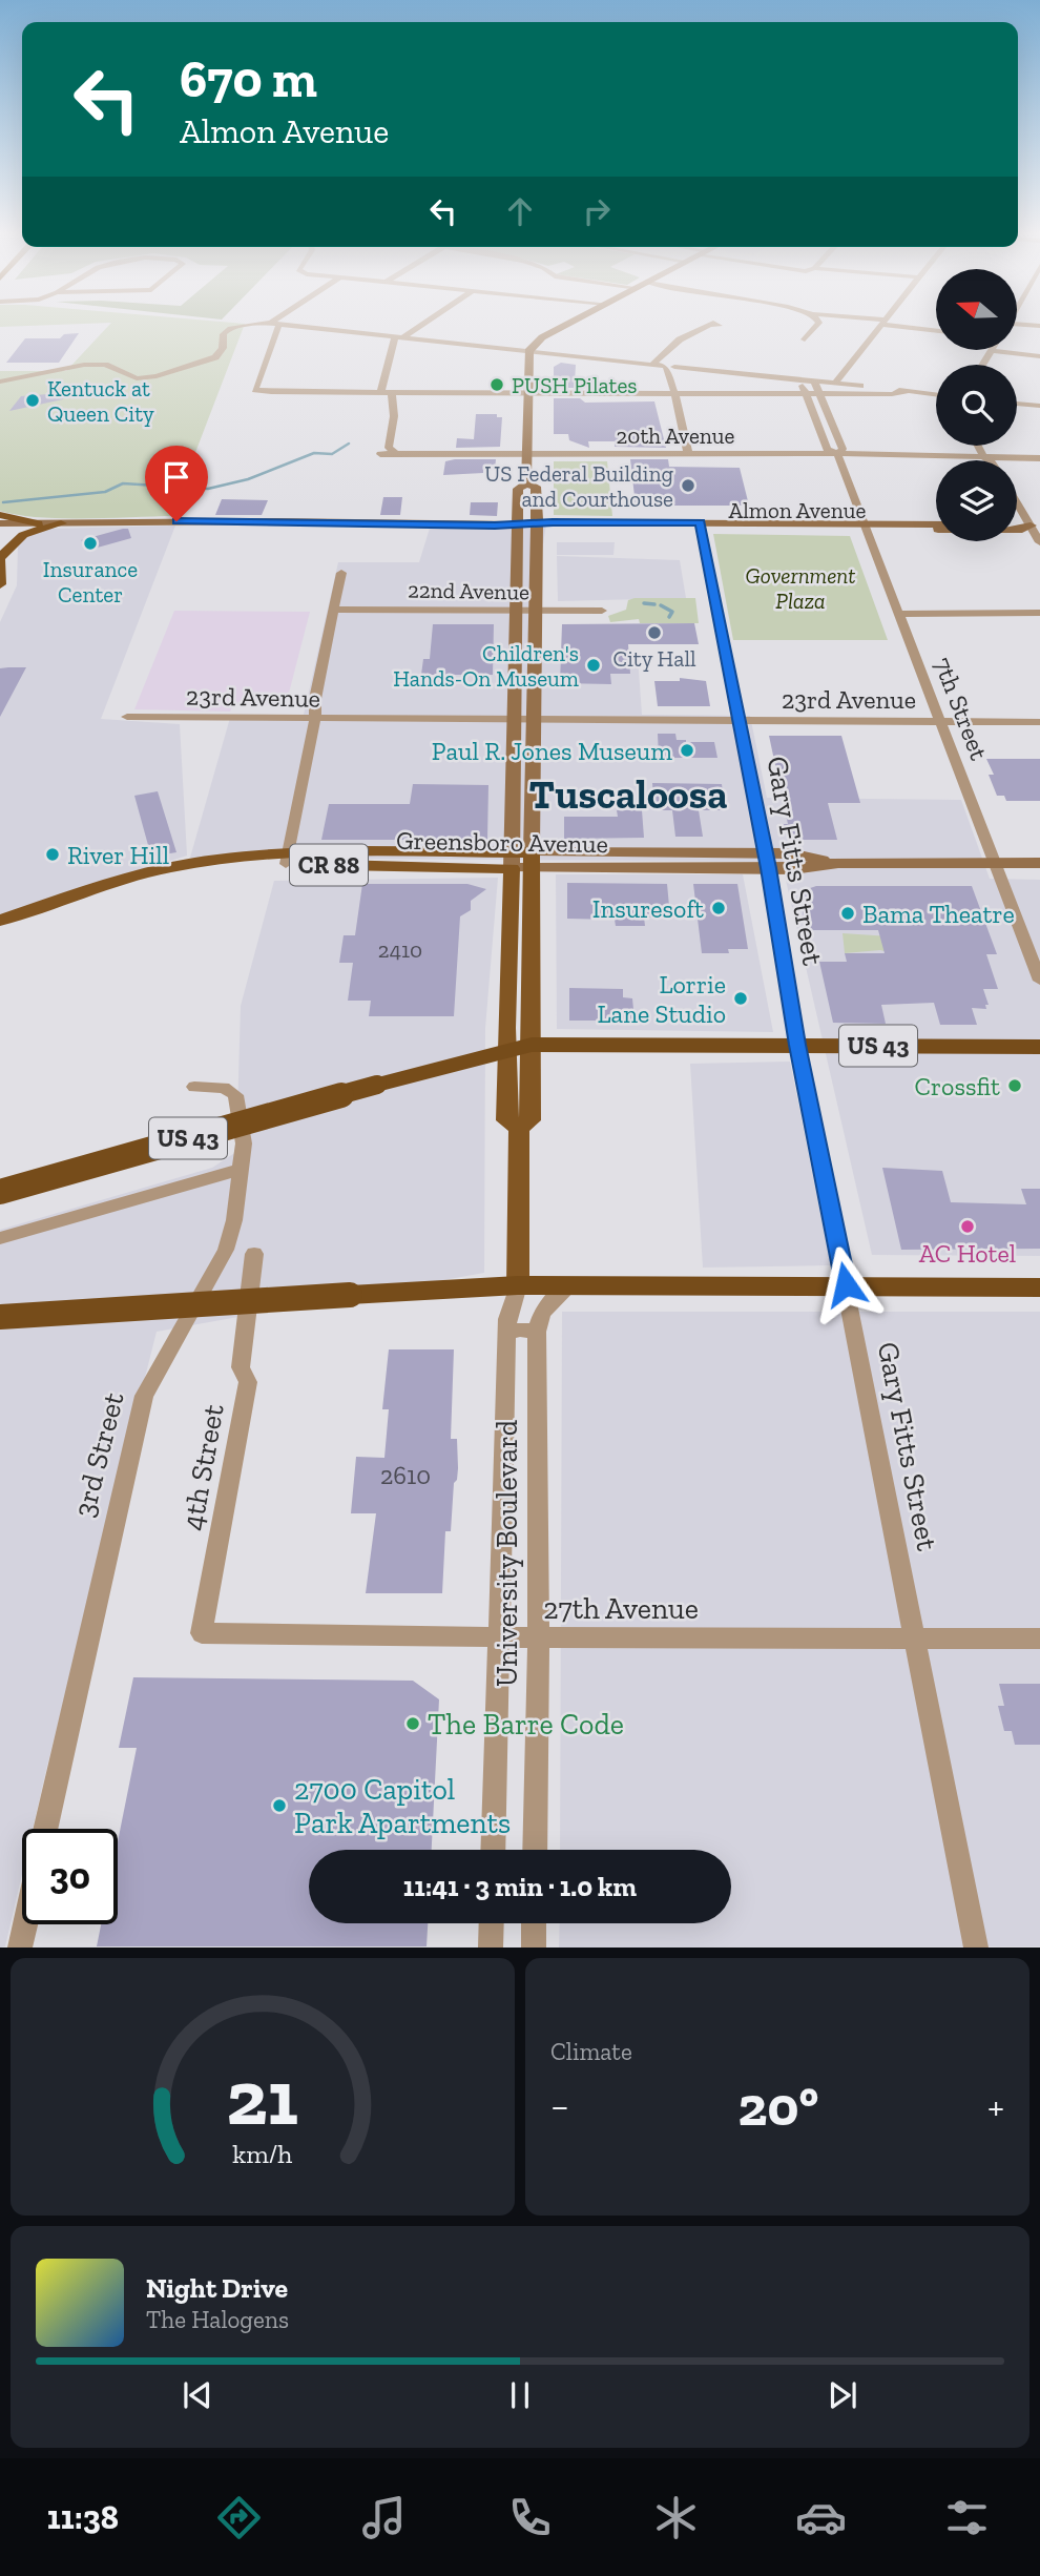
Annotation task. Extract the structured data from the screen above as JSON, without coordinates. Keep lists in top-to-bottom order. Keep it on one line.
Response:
{"streets":{"highway":["US 43"],"main road":["Almon Avenue","Greensboro Avenue","CR 88","University Boulevard"],"street":["20th Avenue","22nd Avenue","23rd Avenue","7th Street","Gary Fitts Street","3rd Street","4th Street","27th Avenue"]},"crossings":[["20th Avenue","7th Street"],["20th Avenue","University Boulevard"],["Almon Avenue","7th Street"],["Almon Avenue","Gary Fitts Street"],["Almon Avenue","University Boulevard"],["22nd Avenue","University Boulevard"],["23rd Avenue","7th Street"],["23rd Avenue","Gary Fitts Street"],["23rd Avenue","University Boulevard"],["7th Street","Greensboro Avenue"],["Greensboro Avenue","Gary Fitts Street"],["Greensboro Avenue","University Boulevard"],["Gary Fitts Street","US 43"],["Gary Fitts Street","27th Avenue"],["US 43","University Boulevard"],["4th Street","27th Avenue"],["University Boulevard","27th Avenue"]],"districts":["Tuscaloosa"],"parks":["Government Plaza"],"places":["PUSH Pilates","Kentuck at Queen City","US Federal Building and Courthouse","Insurance Center","City Hall","Children's Hands-On Museum","Paul R. Jones Museum","River Hill","Insuresoft","Bama Theatre","Lorrie Lane Studio","Crossfit","AC Hotel","The Barre Code","2700 Capitol Park Apartments"],"house_numbers":["2410","2610"],"north":"left","page":{"turn":["670 m","Almon Avenue"],"limit":"30","trip":"11:41 · 3 min · 1.0 km","tile":"Climate","heat":["−","20°","+"],"song":["Night Drive","The Halogens"],"tabs":"11:38","gauge":["21","km/h"]}}
